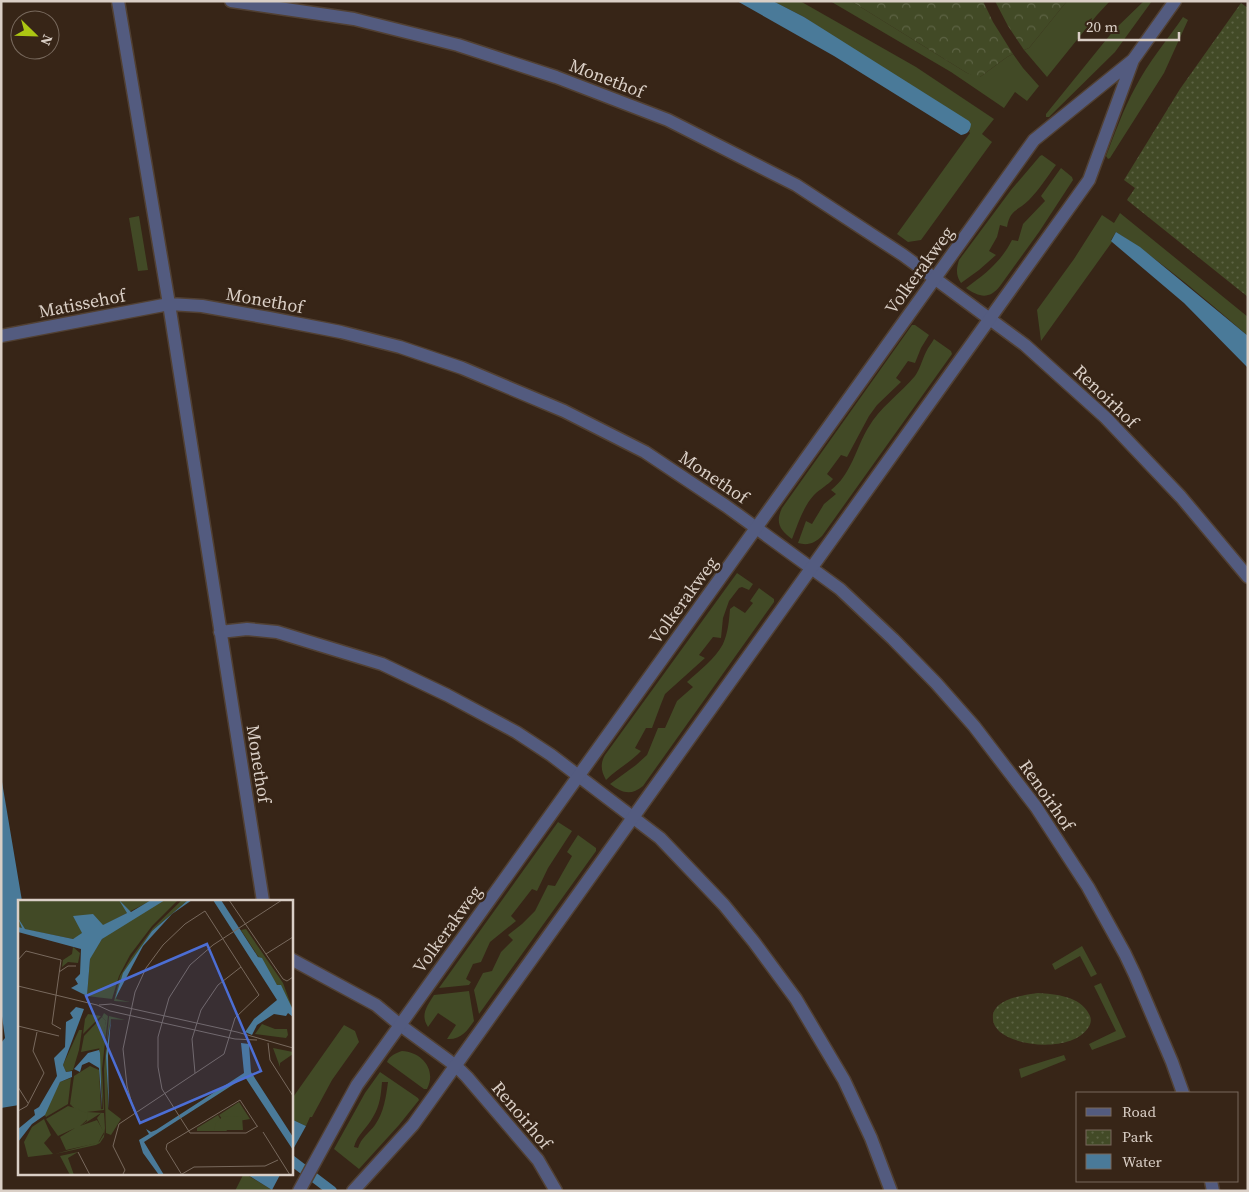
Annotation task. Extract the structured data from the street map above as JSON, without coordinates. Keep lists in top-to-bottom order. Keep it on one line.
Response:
{"streets":{"street":["Monethof","Volkerakweg","Matissehof","Renoirhof"]},"crossings":[["Monethof","Volkerakweg"],["Monethof","Matissehof"],["Monethof","Renoirhof"],["Volkerakweg","Renoirhof"]],"legend":["Road","Park","Water"],"scale_bar":"20 m","north":"bottom right"}
